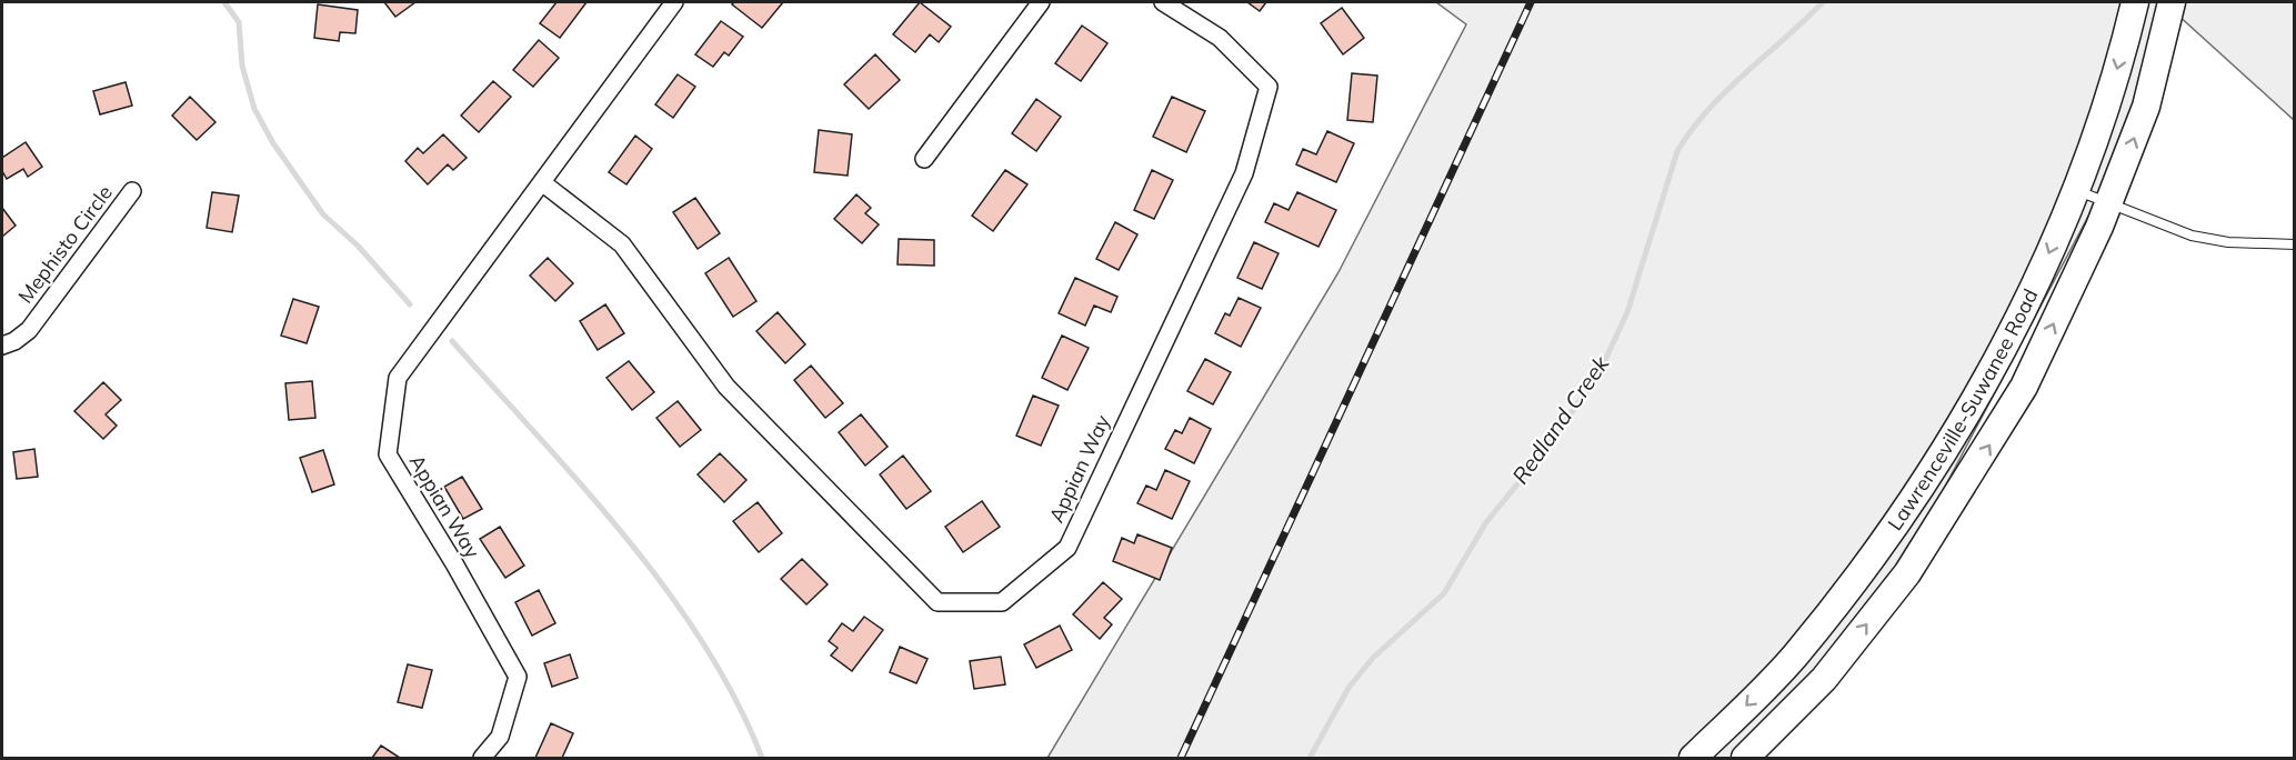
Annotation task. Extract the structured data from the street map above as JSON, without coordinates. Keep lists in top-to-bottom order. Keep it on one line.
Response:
{"streets":{"main road":["Lawrenceville-Suwanee Road"],"street":["Mephisto Circle","Appian Way"]},"water":["Redland Creek"]}
